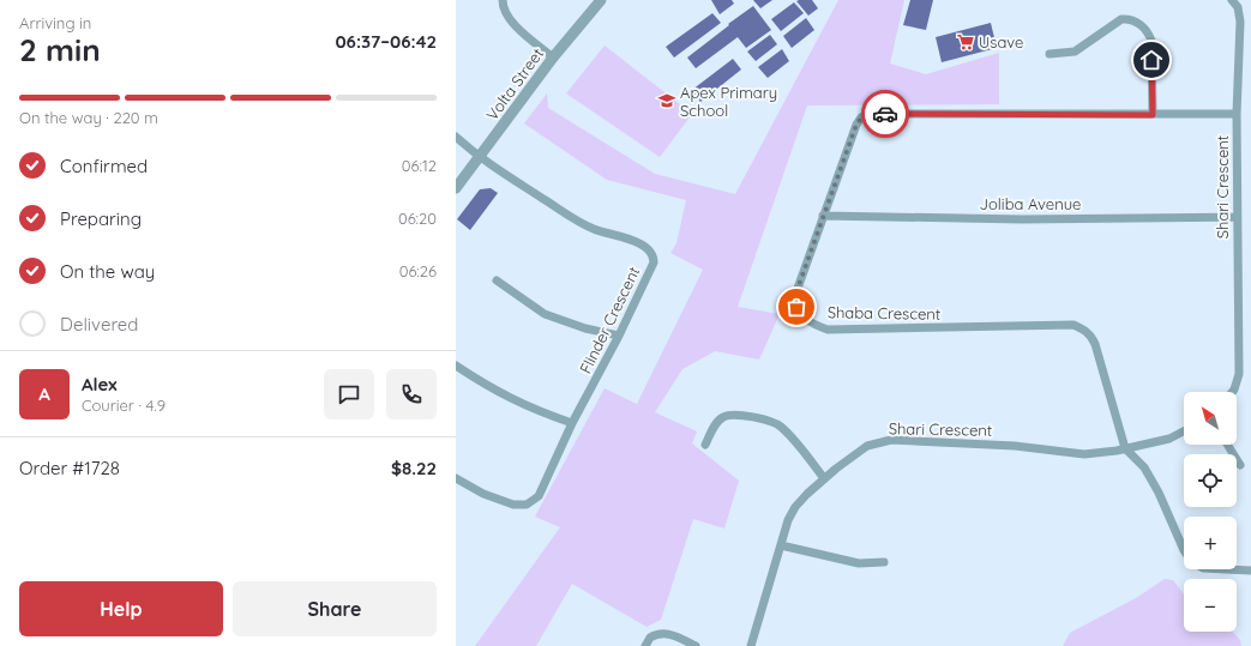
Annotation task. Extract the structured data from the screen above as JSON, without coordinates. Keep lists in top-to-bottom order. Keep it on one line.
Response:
{"streets":{"street":["Volta Street","Shari Crescent","Joliba Avenue","Shaba Crescent","Flinder Crescent"]},"crossings":[["Volta Street","Flinder Crescent"],["Shari Crescent","Joliba Avenue"],["Shari Crescent","Shaba Crescent"],["Joliba Avenue","Shaba Crescent"]],"places":{"supermarket":["Usave"],"school or university":["Apex Primary School"]},"north":"top left","page":{"heading":["2 min","Arriving in","06:37–06:42"],"panel":["Alex","Courier · 4.9","Order #1728","$8.22"],"bar":"On the way · 220 m","list":[["Confirmed","06:12"],["Preparing","06:20"],["On the way","06:26"],"Delivered"],"round":"A","map_buttons":["+","−"],"buttons":["Help","Share"]}}
